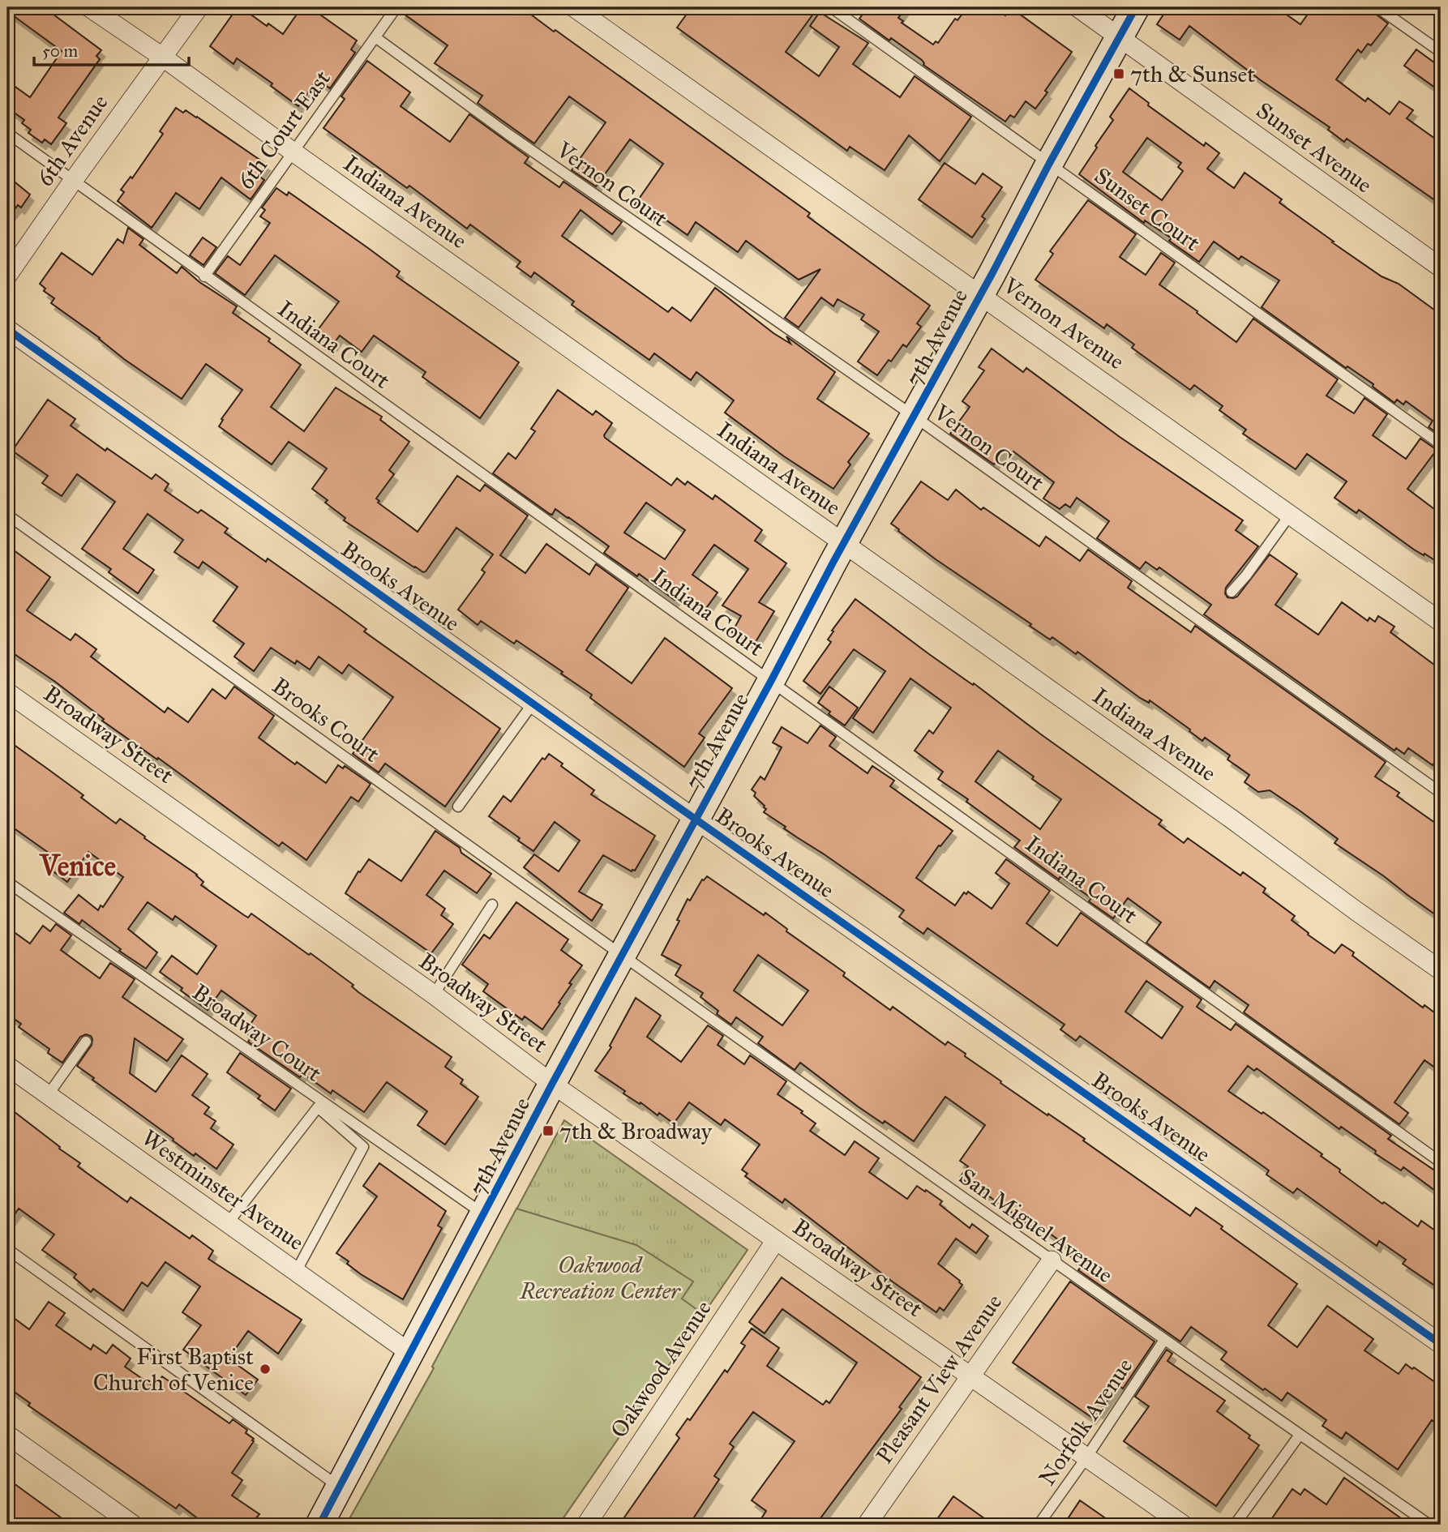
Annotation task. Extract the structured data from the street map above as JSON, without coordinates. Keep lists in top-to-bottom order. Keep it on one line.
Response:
{"streets":{"street":["6th Avenue","Sunset Avenue","Indiana Avenue","Vernon Avenue","7th Avenue","Brooks Avenue","Broadway Street","Westminster Avenue","Oakwood Avenue","Pleasant View Avenue"],"lane":["6th Court East","Vernon Court","Sunset Court","Indiana Court","Brooks Court","Broadway Court","San Miguel Avenue","Norfolk Avenue"]},"crossings":[["6th Court East","Vernon Court"],["6th Court East","Indiana Avenue"],["6th Court East","Indiana Court"],["6th Avenue","Indiana Avenue"],["6th Avenue","Indiana Court"],["Sunset Avenue","7th Avenue"],["Vernon Court","7th Avenue"],["Indiana Avenue","7th Avenue"],["Sunset Court","7th Avenue"],["Vernon Avenue","7th Avenue"],["7th Avenue","Indiana Court"],["7th Avenue","Brooks Avenue"],["7th Avenue","Brooks Court"],["7th Avenue","Broadway Street"],["7th Avenue","Broadway Court"],["7th Avenue","Westminster Avenue"],["7th Avenue","San Miguel Avenue"],["Brooks Court","San Miguel Avenue"],["Broadway Street","Oakwood Avenue"],["Broadway Street","Pleasant View Avenue"],["Broadway Street","Norfolk Avenue"],["San Miguel Avenue","Pleasant View Avenue"],["San Miguel Avenue","Norfolk Avenue"]],"districts":["Venice"],"parks":["Oakwood Recreation Center"],"places":{"transit":["7th & Sunset","7th & Broadway"],"other":["First Baptist Church of Venice"]},"scale_bar":"50 m"}
